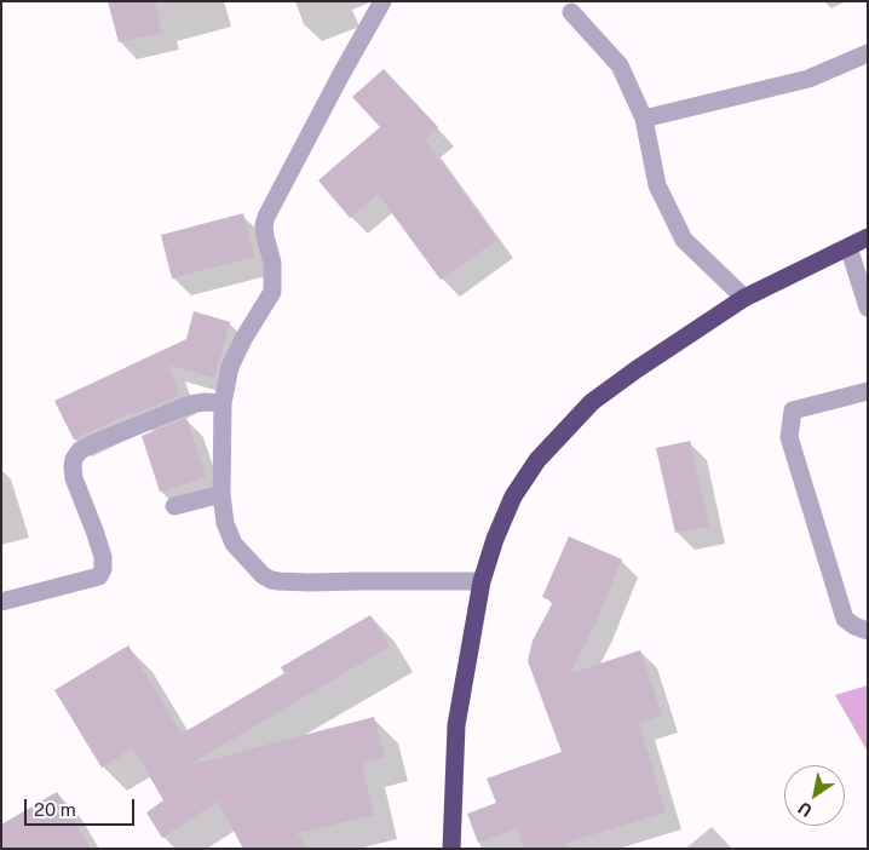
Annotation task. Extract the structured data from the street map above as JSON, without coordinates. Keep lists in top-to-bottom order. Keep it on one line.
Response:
{"scale_bar":"20 m","north":"bottom left"}
